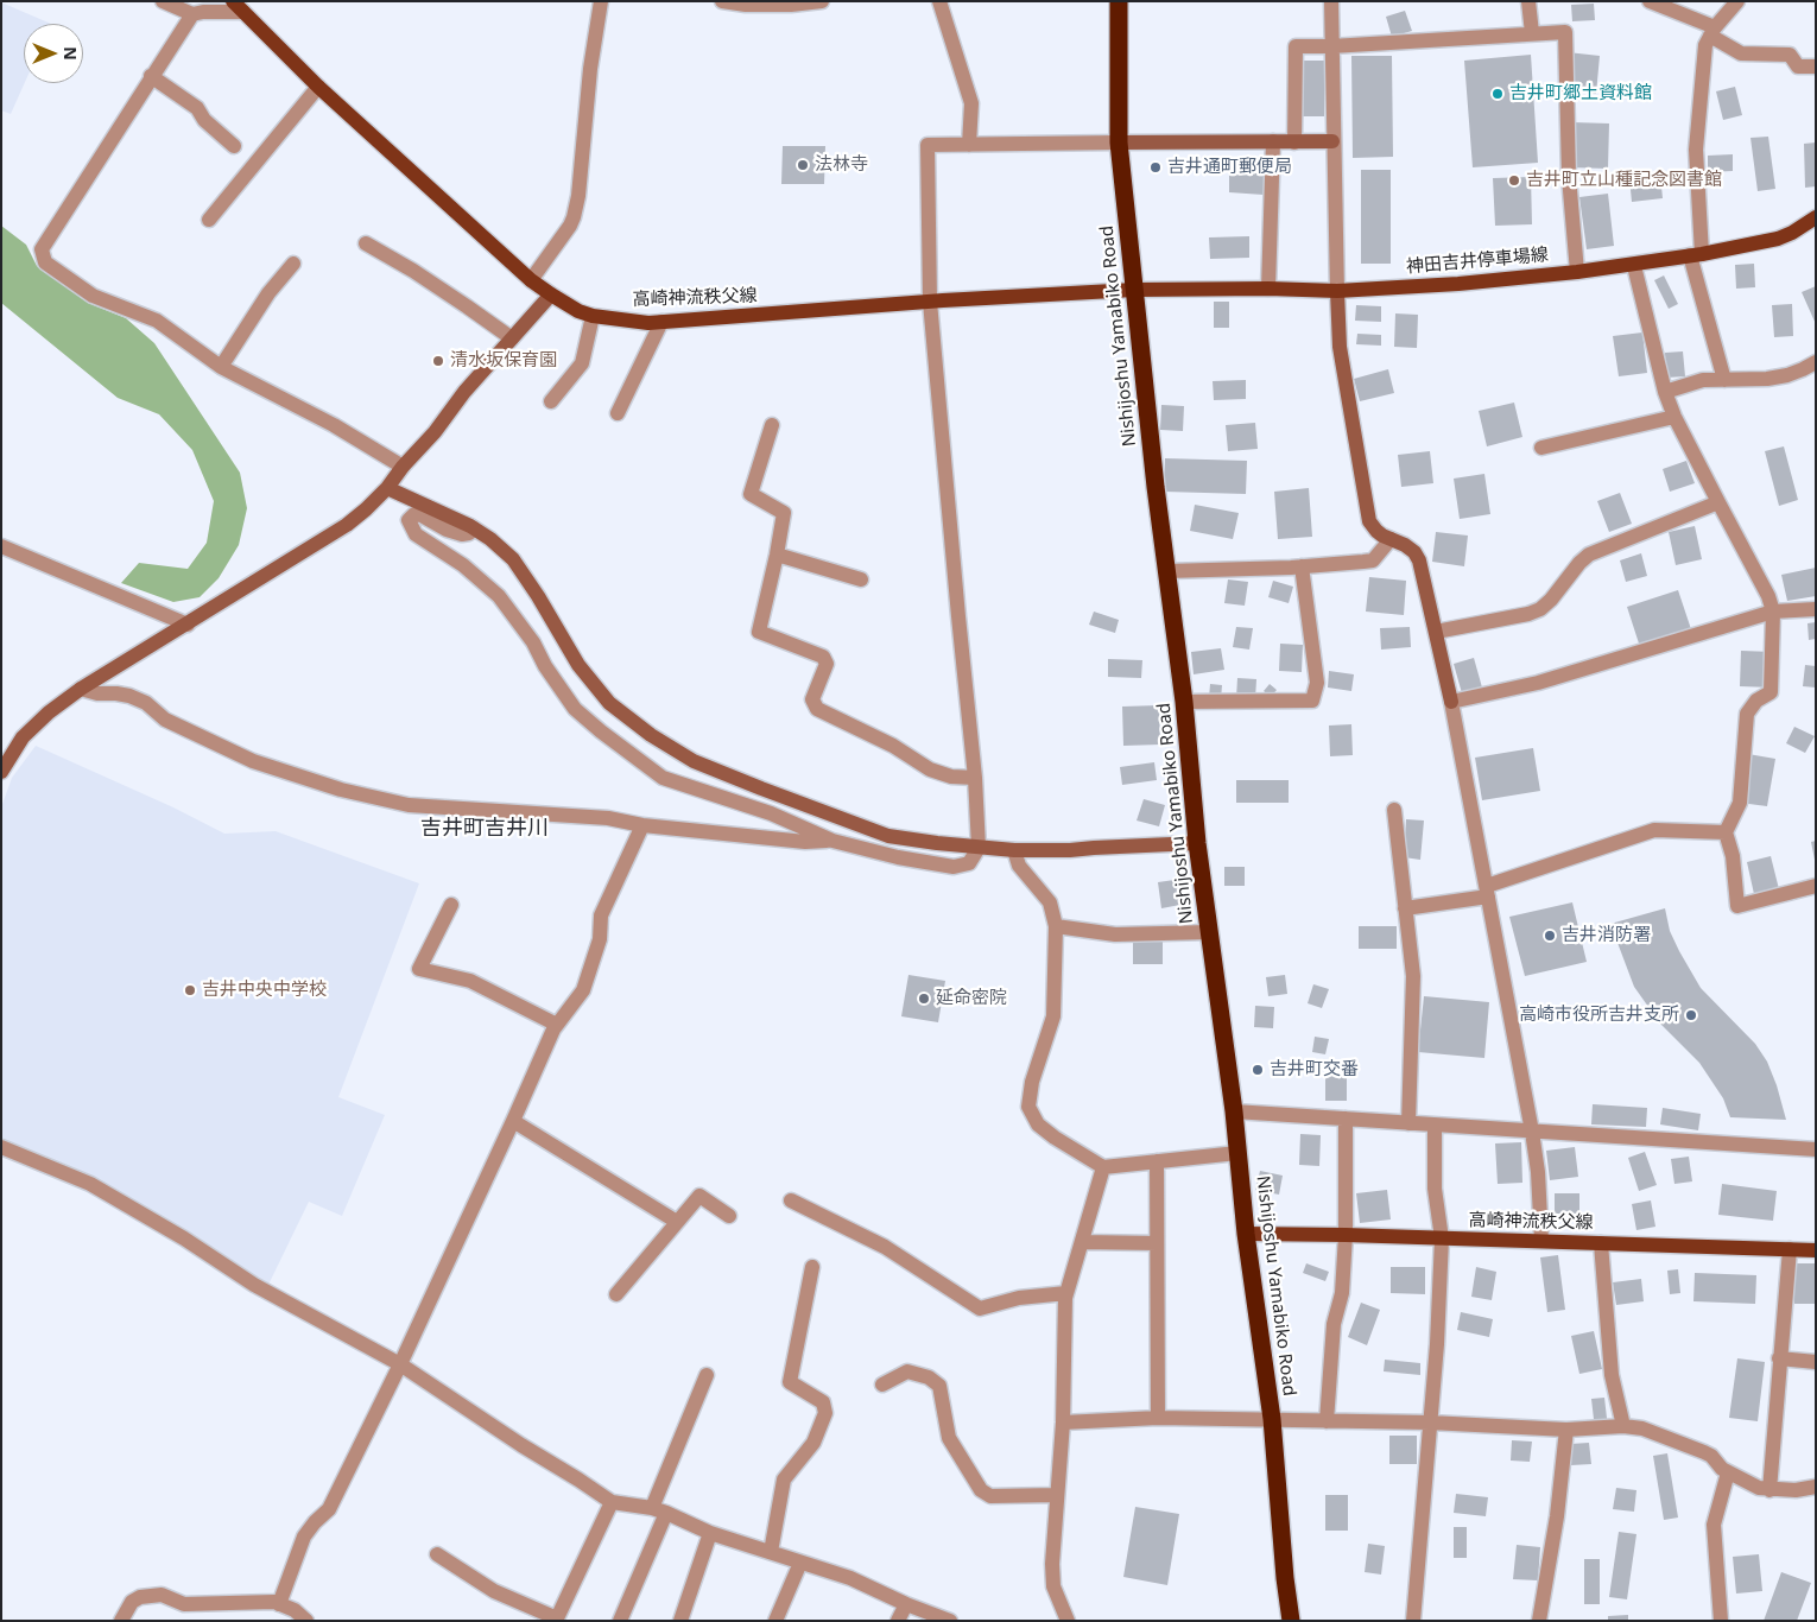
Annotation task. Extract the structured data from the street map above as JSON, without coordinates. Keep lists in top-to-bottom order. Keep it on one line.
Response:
{"streets":{"highway":["Nishijoshu Yamabiko Road"],"main road":["神田吉井停車場線","高崎神流秩父線"]},"crossings":[["神田吉井停車場線","高崎神流秩父線"],["神田吉井停車場線","Nishijoshu Yamabiko Road"],["高崎神流秩父線","Nishijoshu Yamabiko Road"]],"districts":["吉井町吉井川"],"places":["吉井町郷土資料館","法林寺","吉井通町郵便局","吉井町立山種記念図書館","清水坂保育園","吉井消防署","吉井中央中学校","延命密院","高崎市役所吉井支所","吉井町交番"],"north":"right"}
